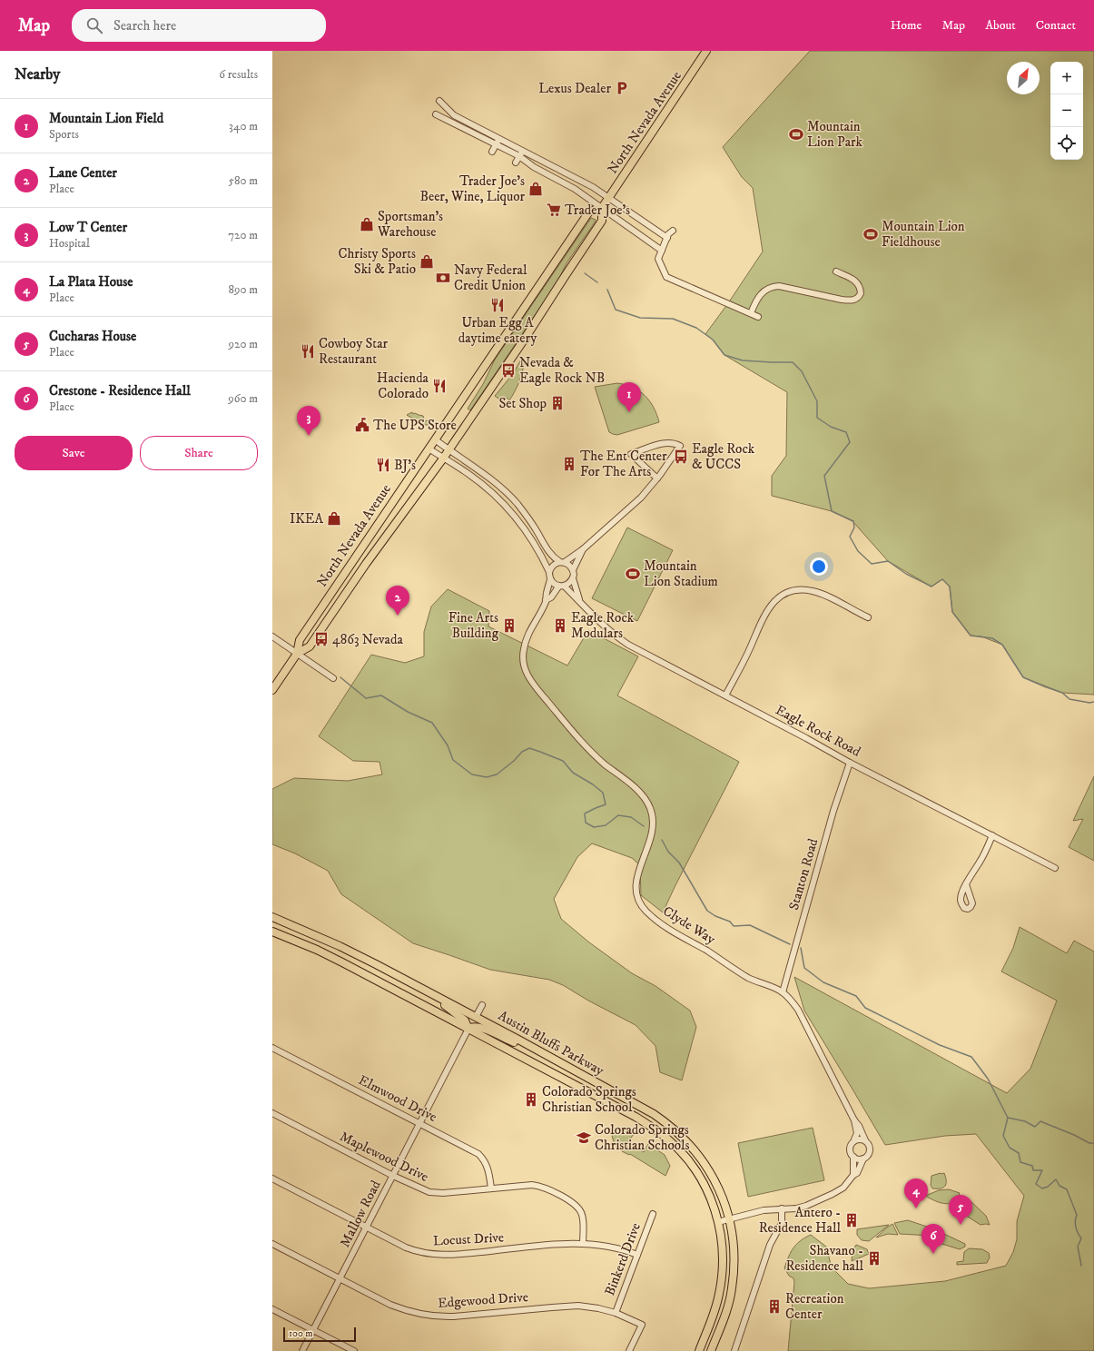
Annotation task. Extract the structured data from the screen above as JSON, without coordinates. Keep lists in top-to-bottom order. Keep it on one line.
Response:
{"streets":{"main road":["North Nevada Avenue","Austin Bluffs Parkway"],"street":["Eagle Rock Road","Stanton Road","Clyde Way","Elmwood Drive","Maplewood Drive","Mallow Road","Locust Drive","Binkerd Drive","Edgewood Drive"]},"crossings":[["Eagle Rock Road","Stanton Road"],["Stanton Road","Clyde Way"],["Clyde Way","Austin Bluffs Parkway"],["Austin Bluffs Parkway","Mallow Road"],["Elmwood Drive","Maplewood Drive"],["Elmwood Drive","Mallow Road"],["Maplewood Drive","Mallow Road"],["Maplewood Drive","Locust Drive"],["Mallow Road","Locust Drive"],["Mallow Road","Edgewood Drive"],["Locust Drive","Binkerd Drive"],["Binkerd Drive","Edgewood Drive"]],"places":{"parking":["Lexus Dealer"],"sports":["Mountain Lion Park","Mountain Lion Fieldhouse","Mountain Lion Stadium"],"shop":["Trader Joe's Beer, Wine, Liquor","Sportsman's Warehouse","Christy Sports Ski & Patio","IKEA"],"supermarket":["Trader Joe's"],"bank":["Navy Federal Credit Union"],"restaurant":["Urban Egg A daytime eatery","Cowboy Star Restaurant","Hacienda Colorado","BJ's"],"bus stop":["Nevada & Eagle Rock NB","Eagle Rock & UCCS","4863 Nevada"],"building":["Set Shop","The Ent Center For The Arts","Fine Arts Building","Eagle Rock Modulars","Colorado Springs Christian School","Antero - Residence Hall","Shavano - Residence hall","Recreation Center"],"public building":["The UPS Store"],"school or university":["Colorado Springs Christian Schools"]},"scale_bar":"100 m","north":"top right","page":{"header":"Map","search":"Search here","nav":["Home","Map","About","Contact"],"heading":["Nearby","6 results"],"map_buttons":["+","−"],"list":[{"mark":"1","name":"Mountain Lion Field","note":"Sports","value":"340 m"},{"mark":"2","name":"Lane Center","note":"Place","value":"580 m"},{"mark":"3","name":"Low T Center","note":"Hospital","value":"720 m"},{"mark":"4","name":"La Plata House","note":"Place","value":"890 m"},{"mark":"5","name":"Cucharas House","note":"Place","value":"920 m"},{"mark":"6","name":"Crestone - Residence Hall","note":"Place","value":"960 m"}],"pins":["1","3","2","4","5","6"],"buttons":["Save","Share"],"scale":"100 m"}}
